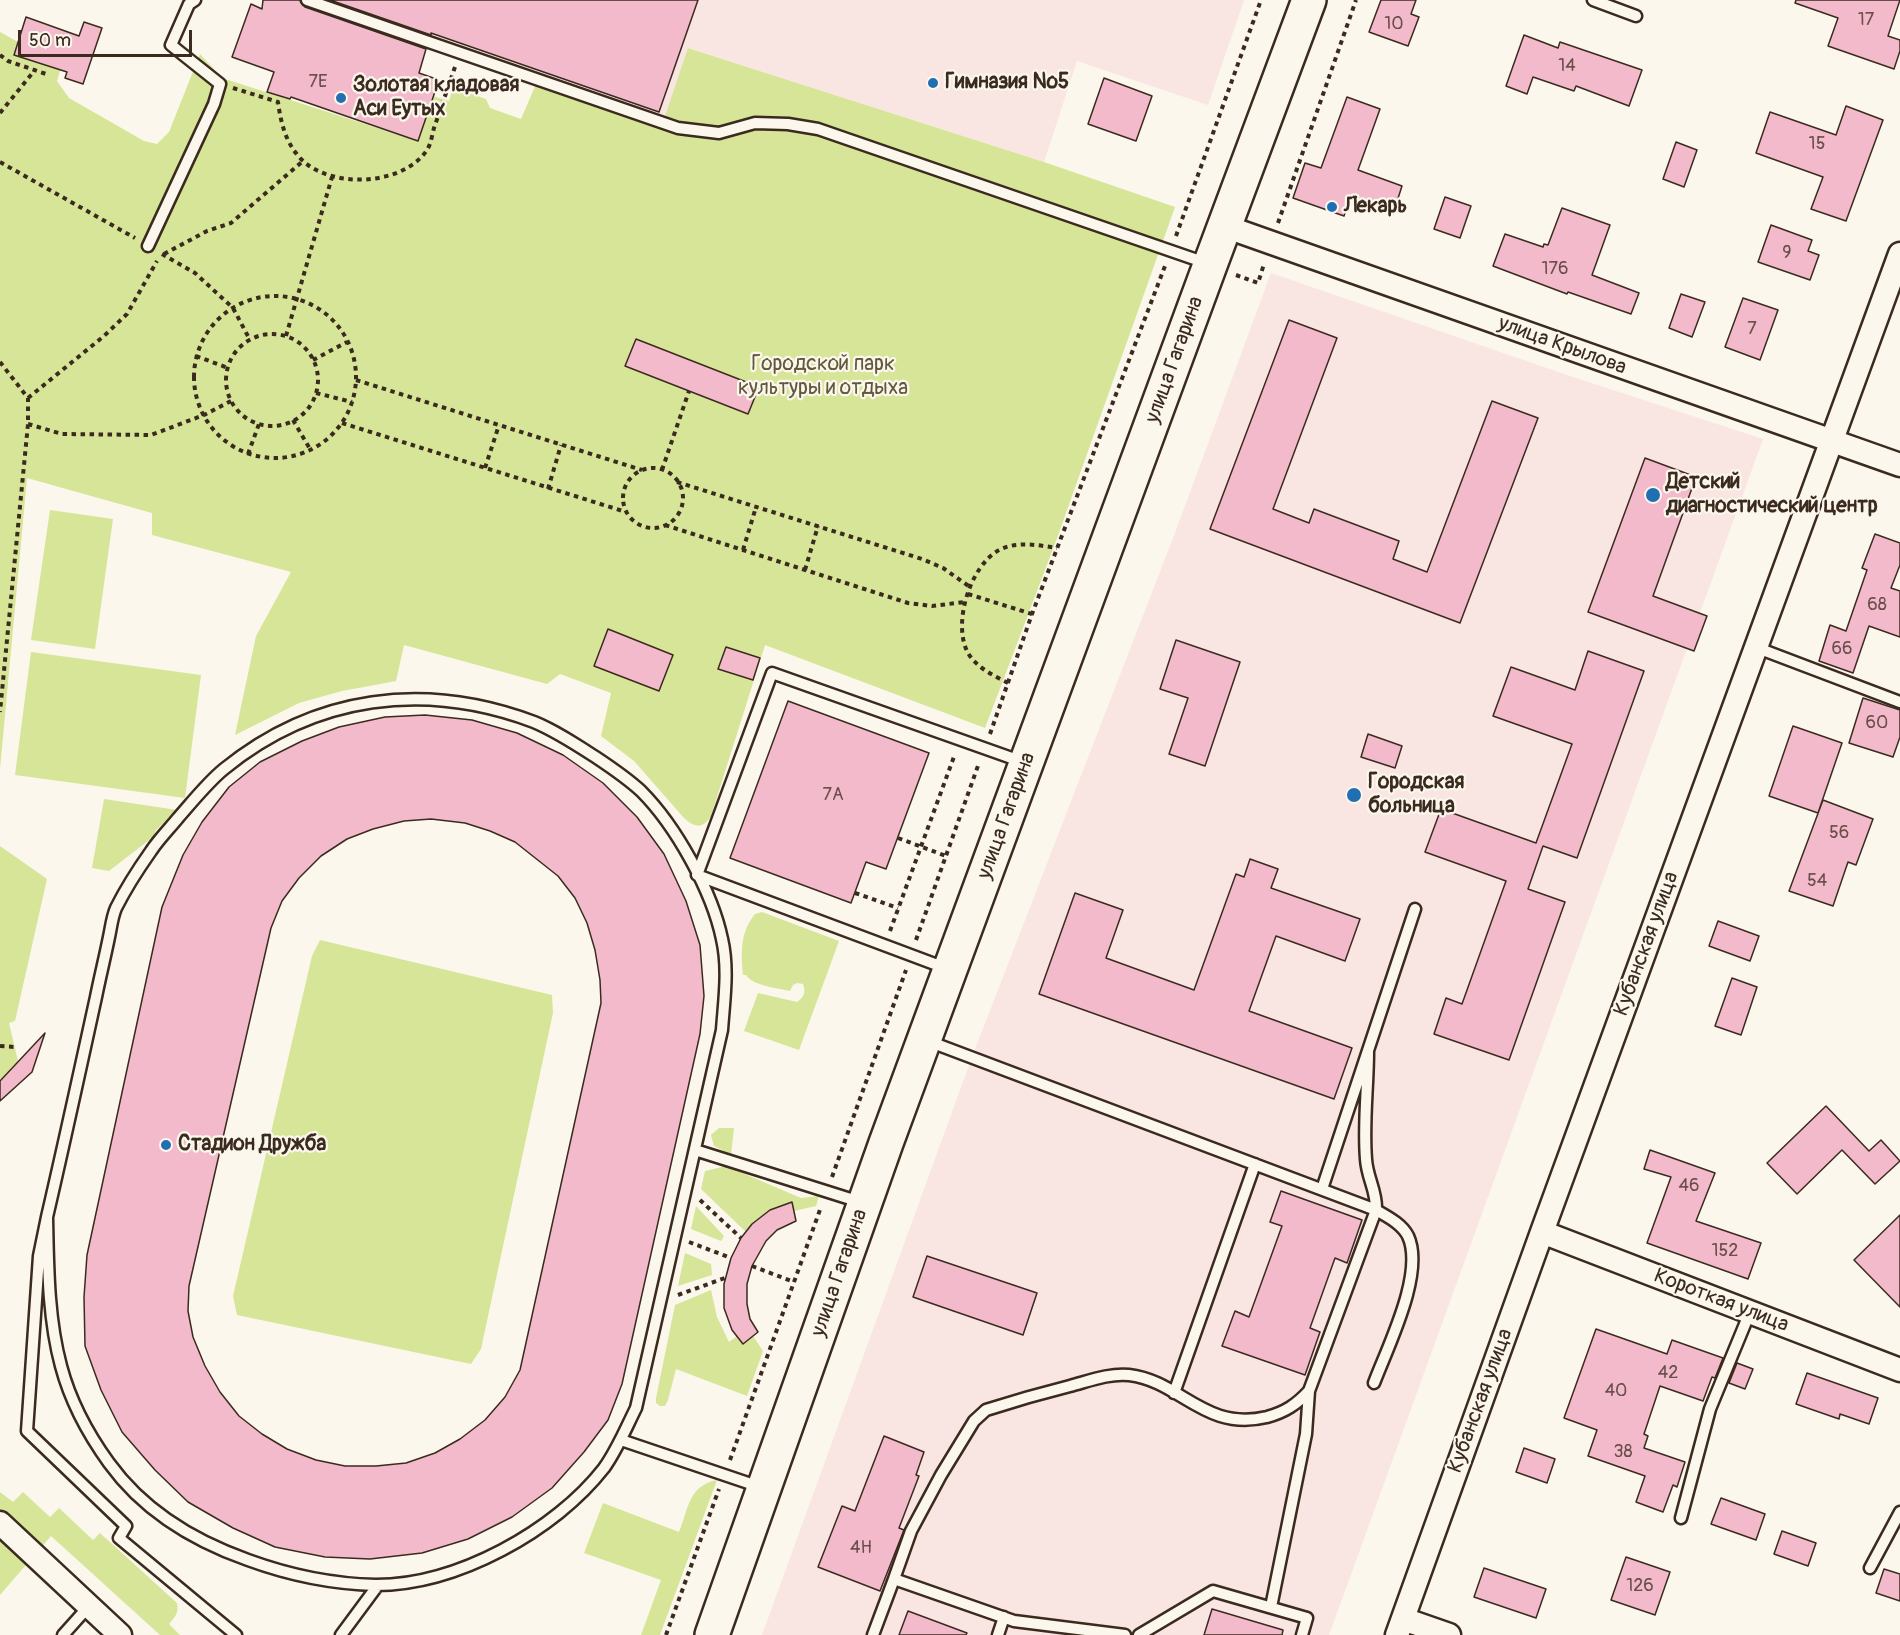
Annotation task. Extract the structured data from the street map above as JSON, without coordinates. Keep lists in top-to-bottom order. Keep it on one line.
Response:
{"streets":{"main road":["улица Гагарина"],"street":["улица Крылова","Кубанская улица","Короткая улица"]},"crossings":[["улица Крылова","улица Гагарина"],["улица Крылова","Кубанская улица"],["Кубанская улица","Короткая улица"]],"parks":["Городской парк культуры и отдыха"],"places":["Гимназия №5","Золотая кладовая Аси Еутых","Лекарь","Детский диагностический центр","Городская больница","Стадион Дружба"],"house_numbers":["17","10","14","7Е","15","9","176","7","68","66","60","7А","56","54","46","152","42","40","38","4Н","126"],"scale_bar":"50 m"}
